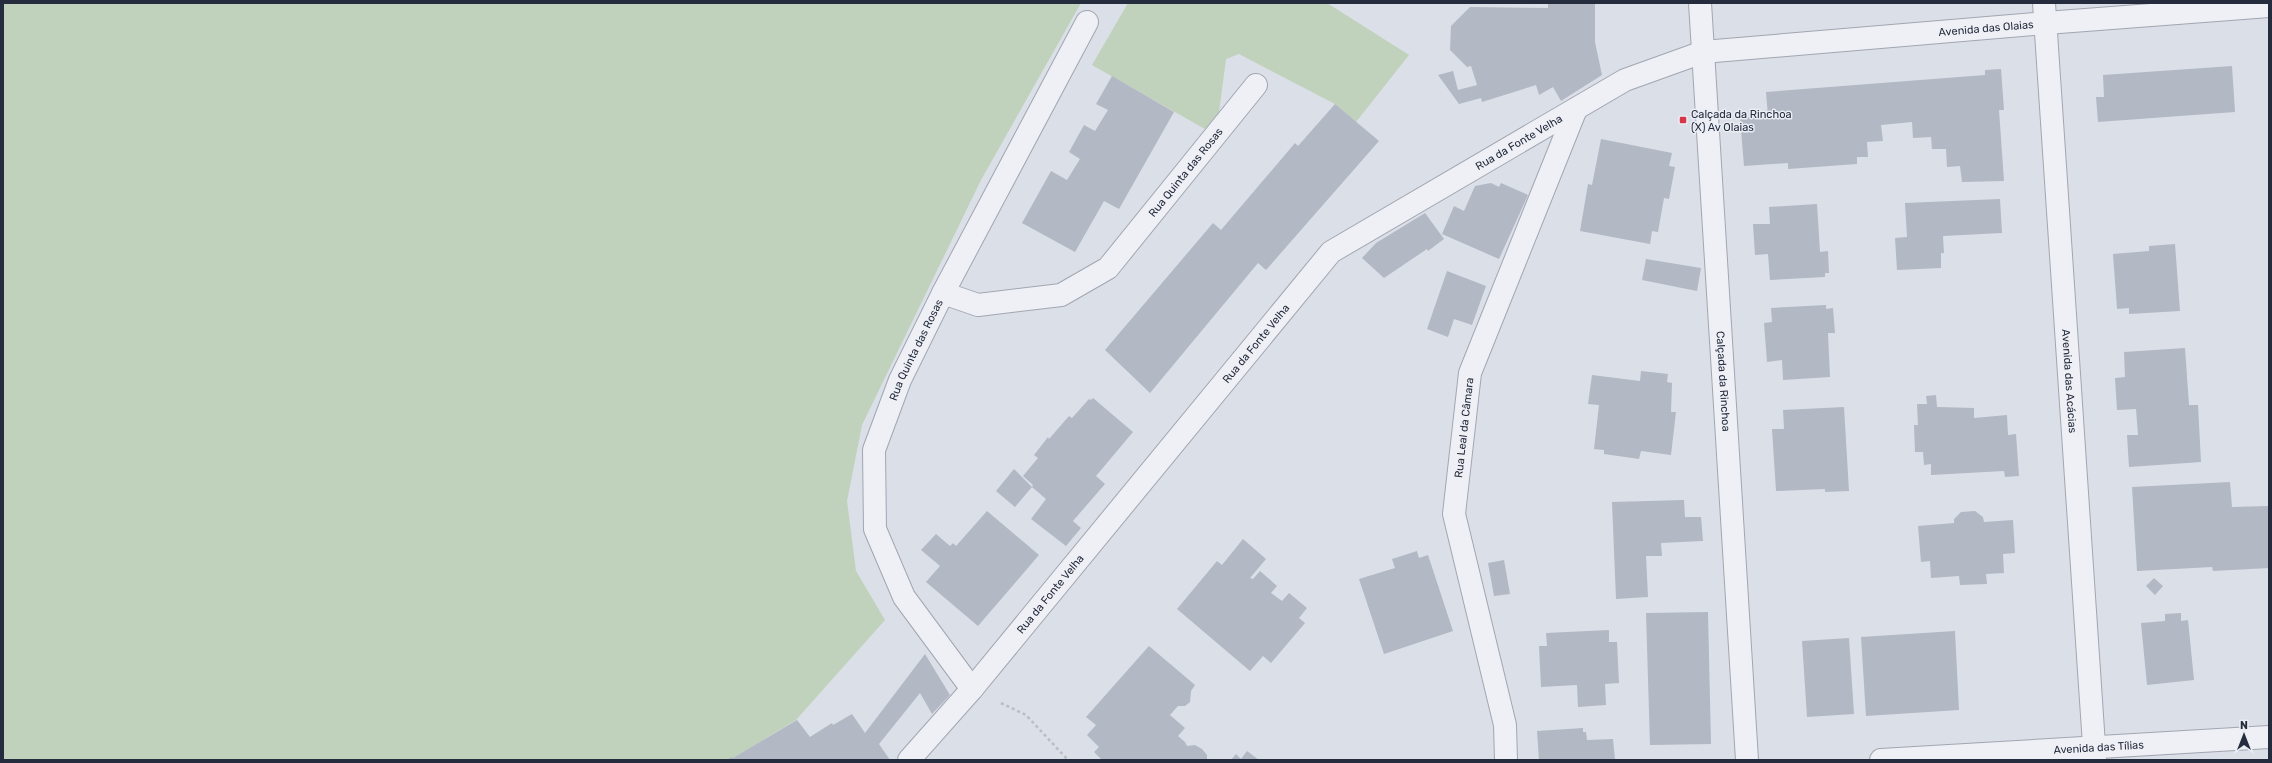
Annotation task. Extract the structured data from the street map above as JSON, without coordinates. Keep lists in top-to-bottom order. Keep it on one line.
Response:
{"streets":{"street":["Avenida das Olaias","Rua da Fonte Velha","Rua Quinta das Rosas","Calçada da Rinchoa","Avenida das Acácias","Rua Leal da Câmara","Avenida das Tílias"]},"crossings":[["Avenida das Olaias","Rua da Fonte Velha"],["Avenida das Olaias","Calçada da Rinchoa"],["Avenida das Olaias","Avenida das Acácias"],["Rua da Fonte Velha","Rua Quinta das Rosas"],["Rua da Fonte Velha","Calçada da Rinchoa"],["Rua da Fonte Velha","Rua Leal da Câmara"],["Avenida das Acácias","Avenida das Tílias"]],"places":{"transit":["Calçada da Rinchoa (X) Av Olaias"]},"north":"top"}
